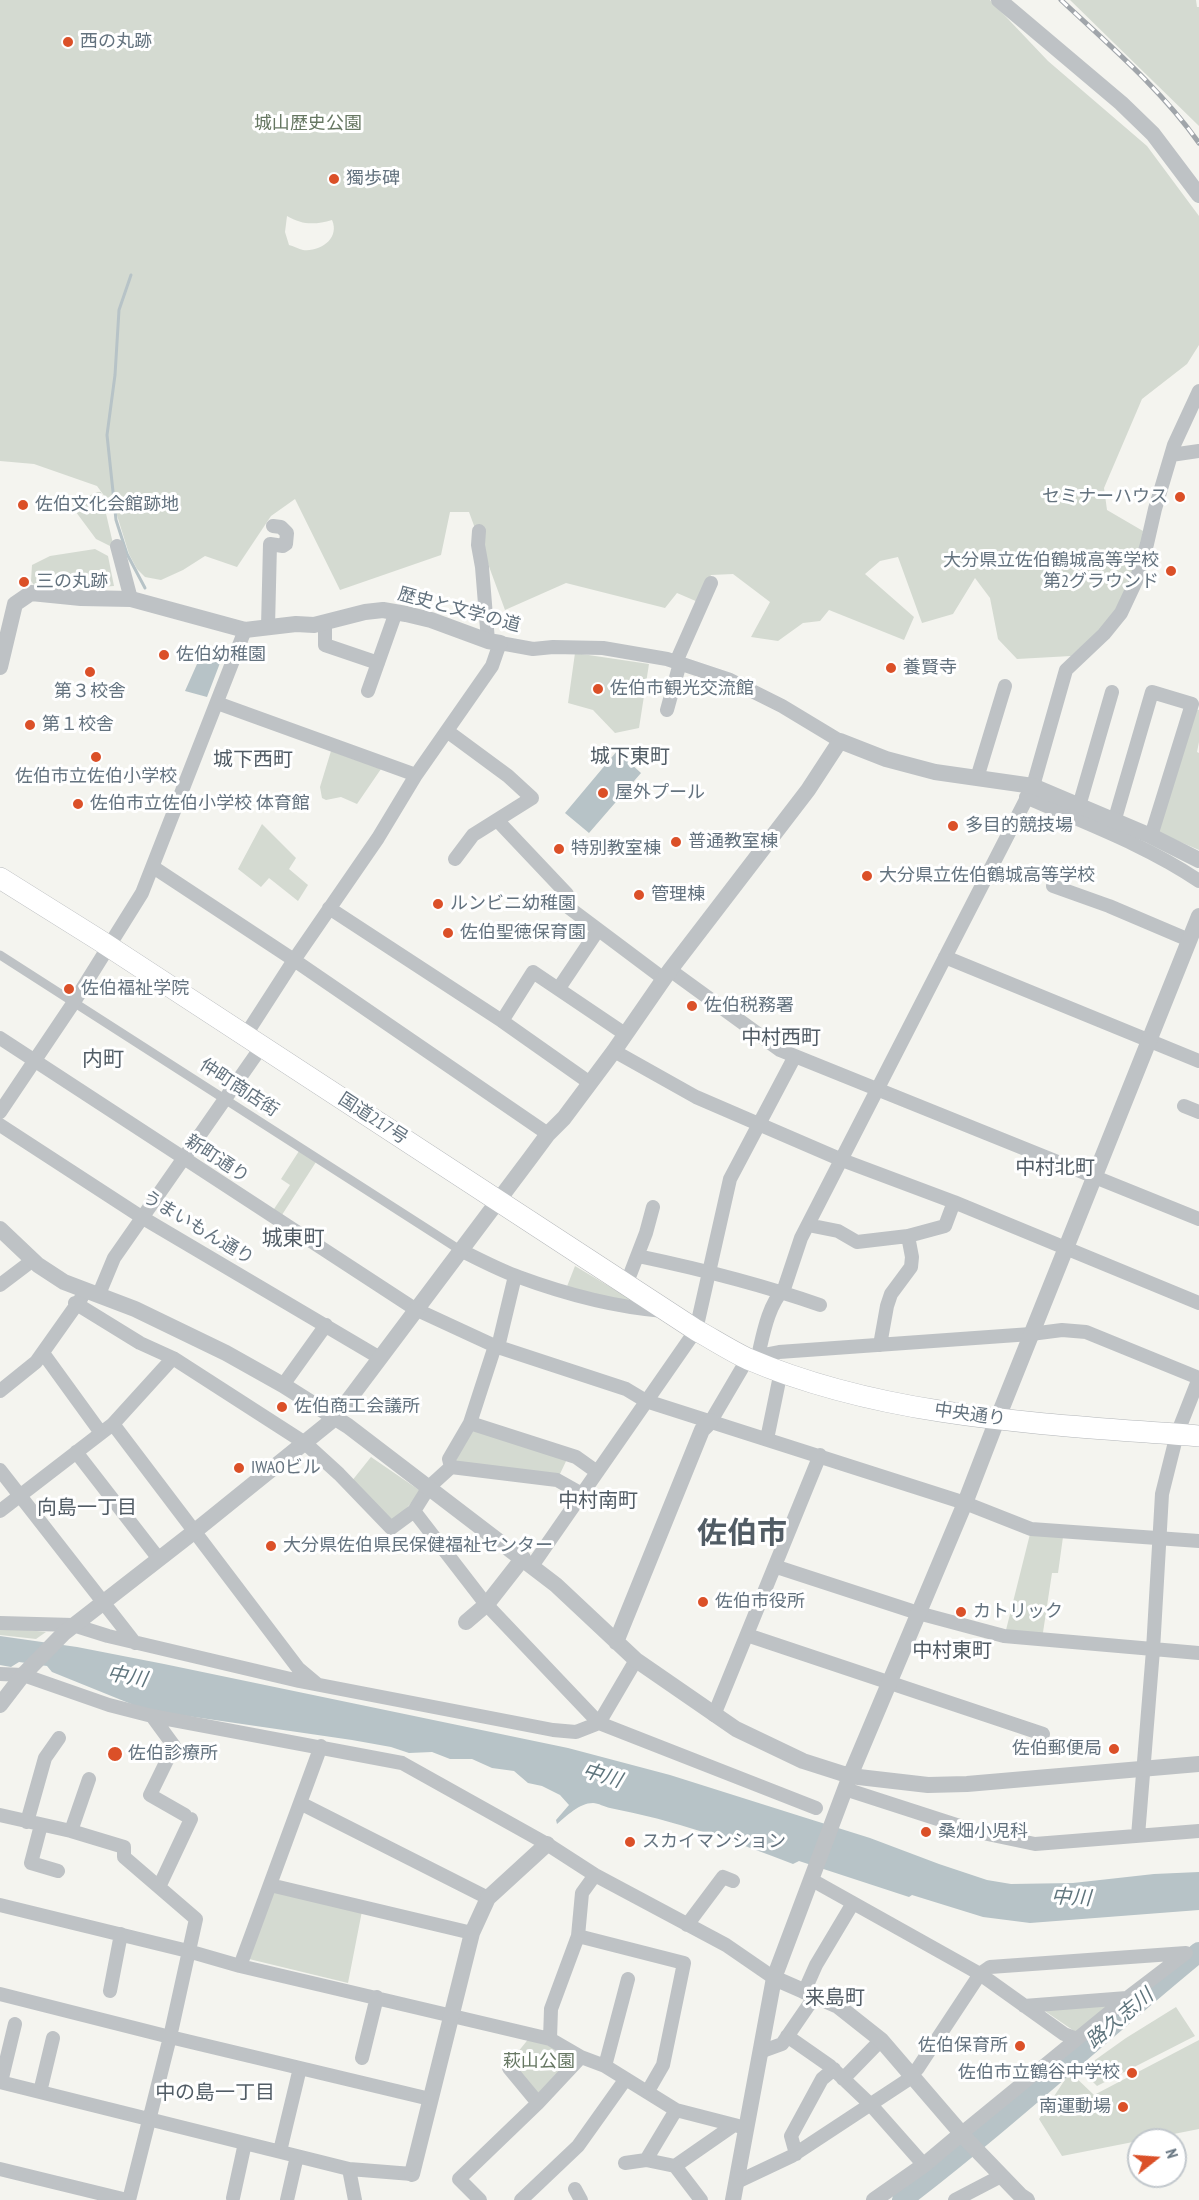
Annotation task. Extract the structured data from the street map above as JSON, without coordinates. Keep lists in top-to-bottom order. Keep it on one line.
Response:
{"streets":{"highway":["国道217号","中央通り"],"street":["歴史と文学の道","仲町商店街","新町通り","うまいもん通り"]},"crossings":[["国道217号","中央通り"]],"districts":["城下東町","城下西町","中村西町","内町","中村北町","城東町","中村南町","向島一丁目","佐伯市","中村東町","来島町","中の島一丁目"],"water":["中川","路久志川"],"parks":["城山歴史公園","萩山公園"],"places":["西の丸跡","獨歩碑","セミナーハウス","佐伯文化会館跡地","大分県立佐伯鶴城高等学校 第2グラウンド","三の丸跡","佐伯幼稚園","養賢寺","第３校舎","佐伯市観光交流館","第１校舎","佐伯市立佐伯小学校","屋外プール","佐伯市立佐伯小学校 体育館","多目的競技場","普通教室棟","特別教室棟","大分県立佐伯鶴城高等学校","管理棟","ルンビニ幼稚園","佐伯聖徳保育園","佐伯福祉学院","佐伯税務署","佐伯商工会議所","IWAOビル","大分県佐伯県民保健福祉センター","佐伯市役所","カトリック","佐伯郵便局","佐伯診療所","桑畑小児科","スカイマンション","佐伯保育所","佐伯市立鶴谷中学校","南運動場"],"north":"right"}
